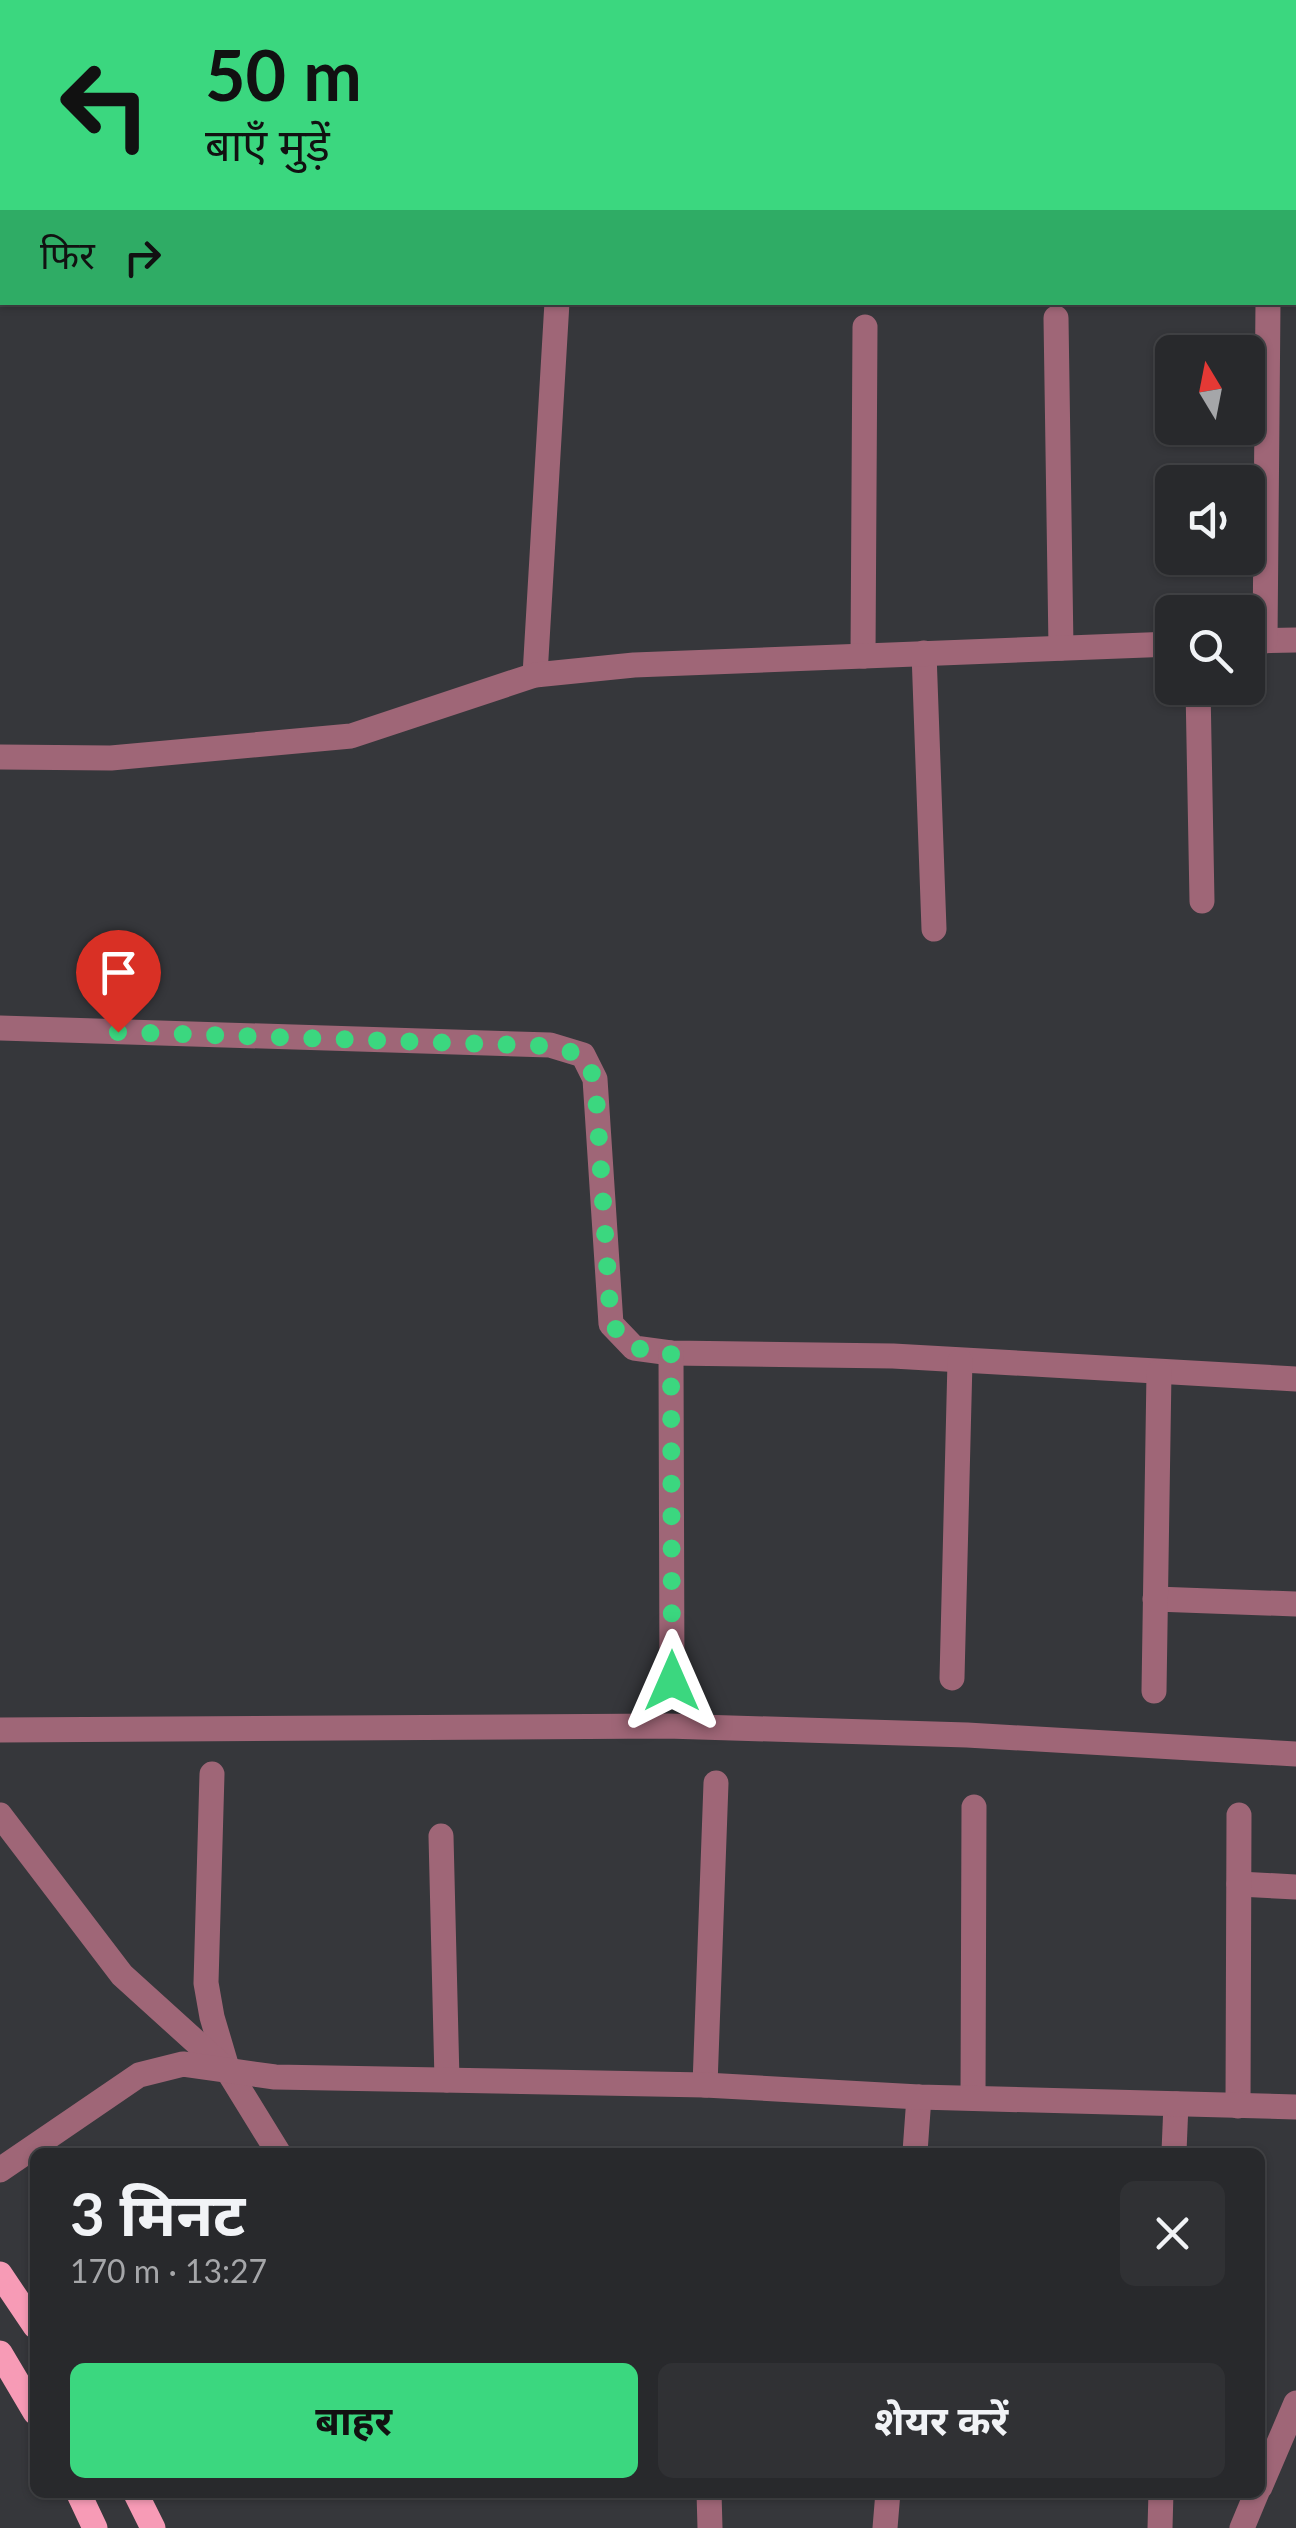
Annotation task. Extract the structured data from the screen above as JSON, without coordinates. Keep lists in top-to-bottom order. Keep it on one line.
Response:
{"north":"top","page":{"turn":["50 m","बाएँ मुड़ें"],"then":"फिर","heading":["3 मिनट","170 m · 13:27"],"buttons":["बाहर","शेयर करें"]}}
